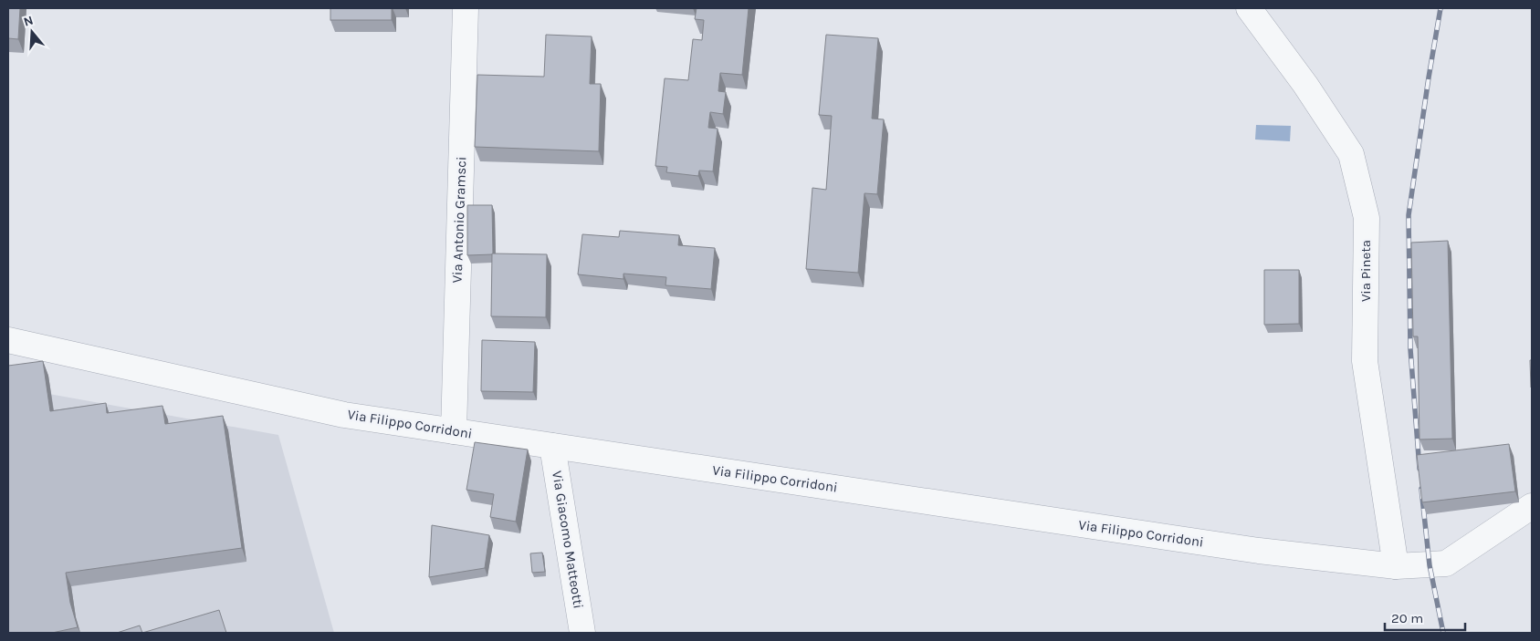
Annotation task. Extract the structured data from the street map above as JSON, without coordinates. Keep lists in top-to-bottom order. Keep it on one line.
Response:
{"streets":{"street":["Via Antonio Gramsci","Via Pineta","Via Filippo Corridoni","Via Giacomo Matteotti"]},"crossings":[["Via Antonio Gramsci","Via Filippo Corridoni"],["Via Pineta","Via Filippo Corridoni"],["Via Filippo Corridoni","Via Giacomo Matteotti"]],"scale_bar":"20 m","north":"top"}
